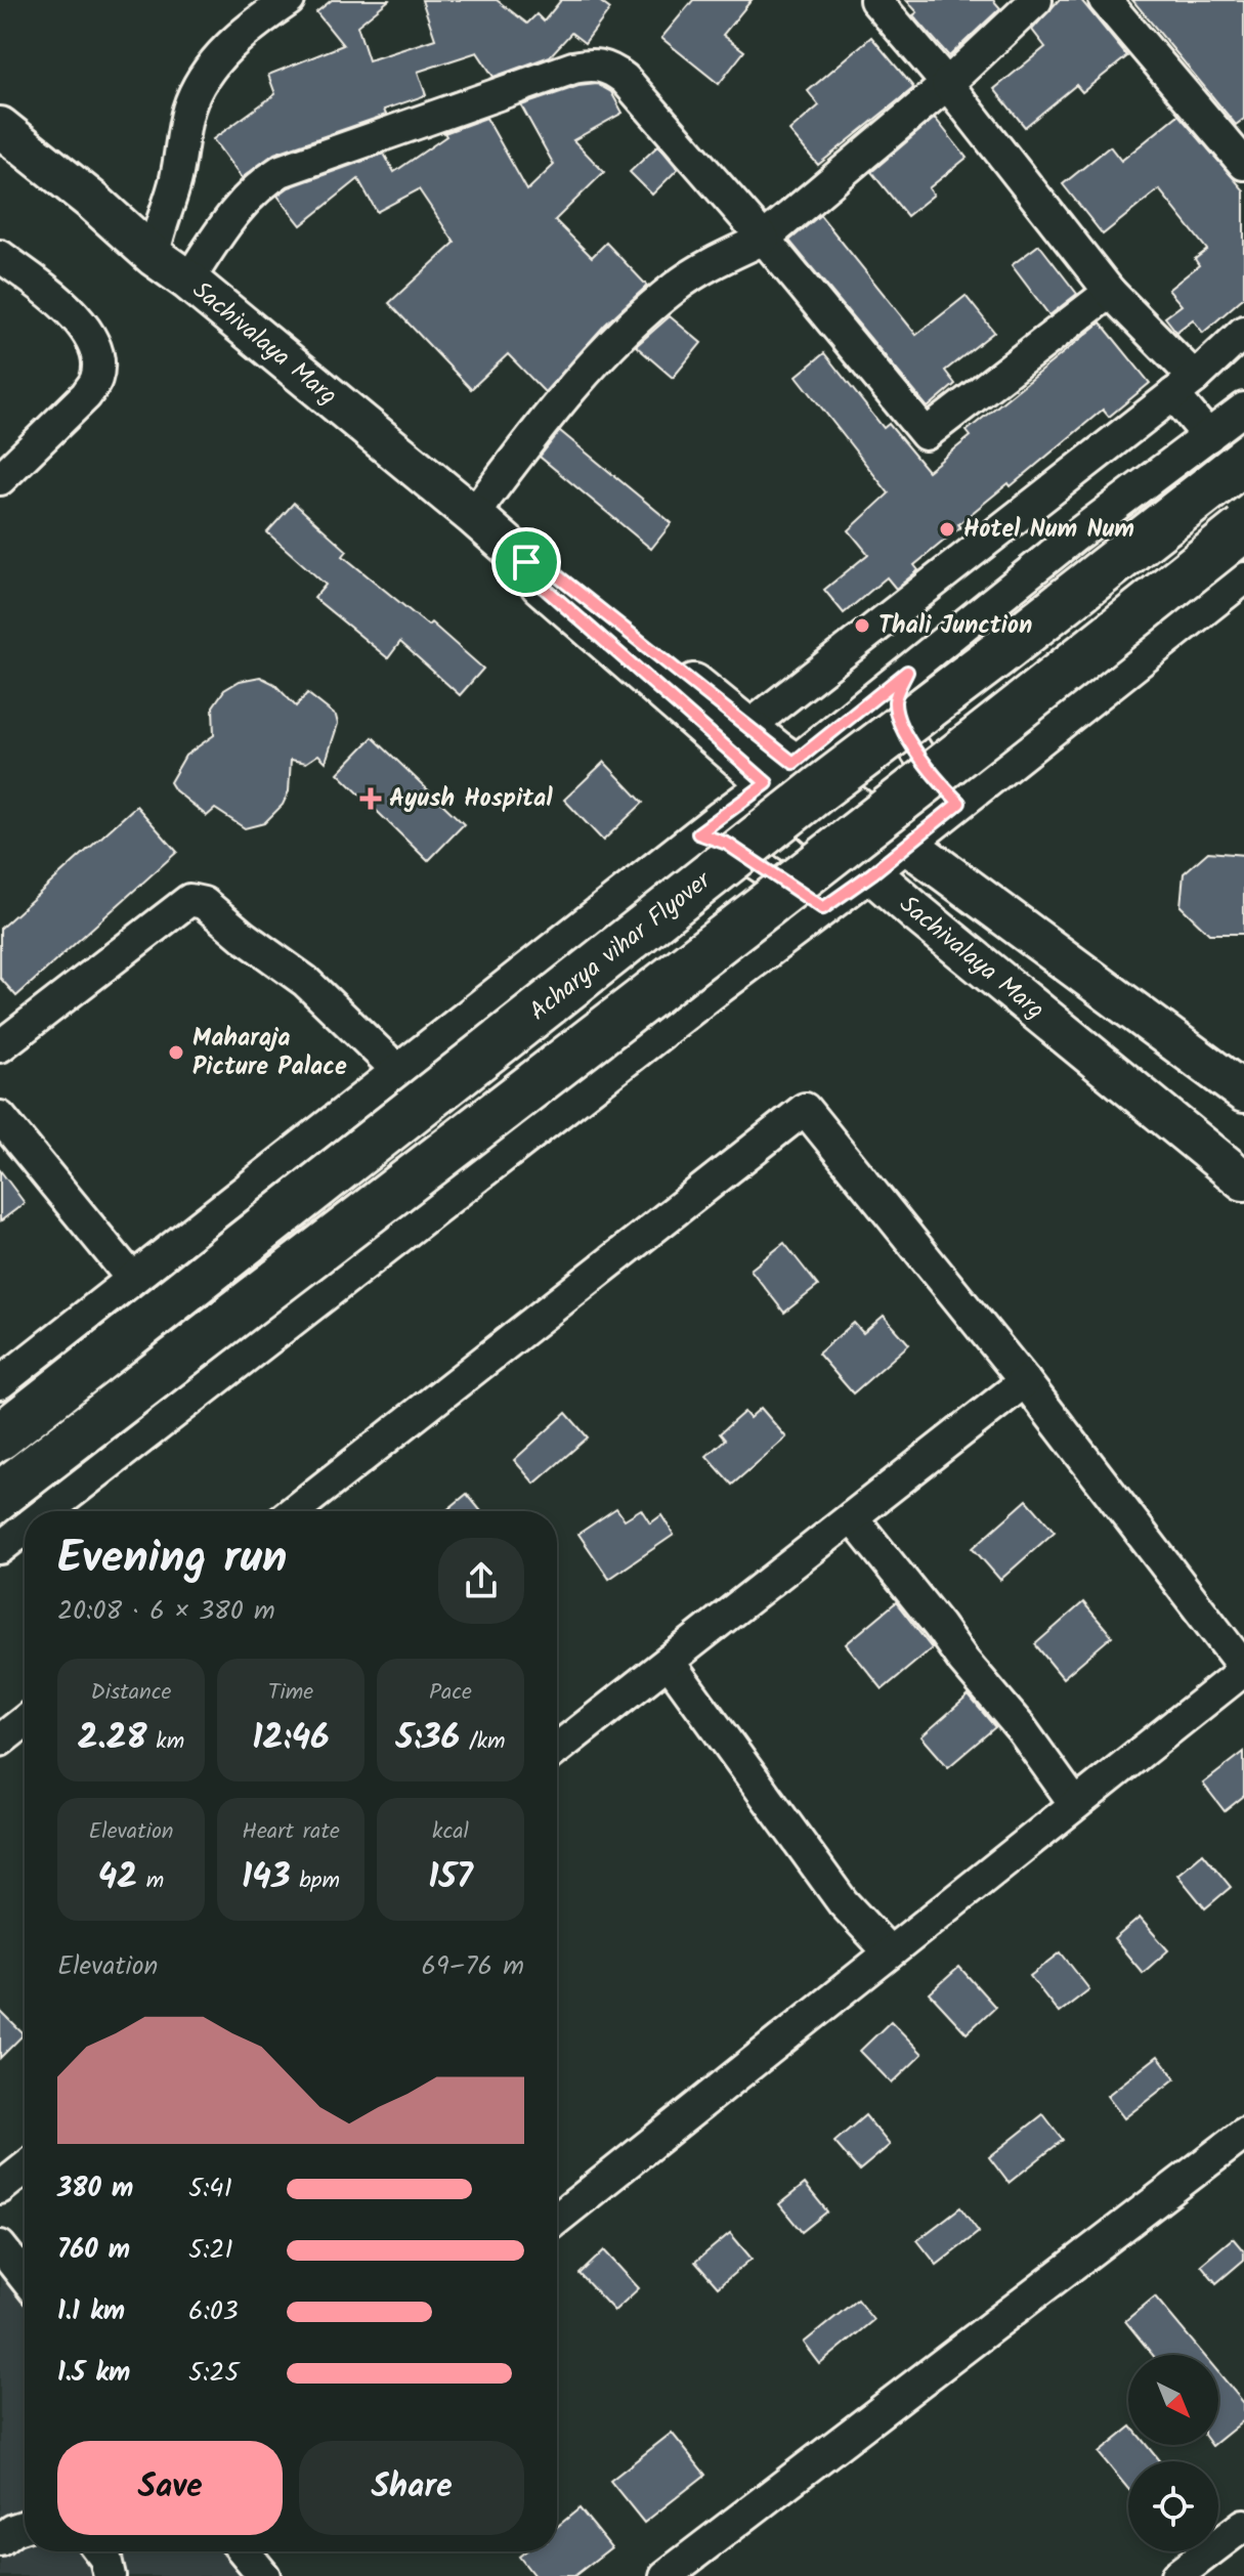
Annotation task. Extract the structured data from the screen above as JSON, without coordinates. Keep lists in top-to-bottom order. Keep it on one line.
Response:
{"streets":{"highway":["Acharya vihar Flyover"],"main road":["Sachivalaya Marg"]},"places":{"other":["Hotel Num Num","Thali Junction","Maharaja Picture Palace"],"health":["Ayush Hospital"]},"north":"bottom right","page":{"heading":["Evening run","20:08 · 6 × 380 m"],"stats":[["Distance","2.28 km"],["Time","12:46"],["Pace","5:36 /km"],["Elevation","42 m"],["Heart rate","143 bpm"],["kcal","157"]],"chart":["Elevation","69–76 m"],"list":[{"name":"380 m","note":"5:41"},{"name":"760 m","note":"5:21"},{"name":"1.1 km","note":"6:03"},{"name":"1.5 km","note":"5:25"}],"buttons":["Save","Share"]}}
